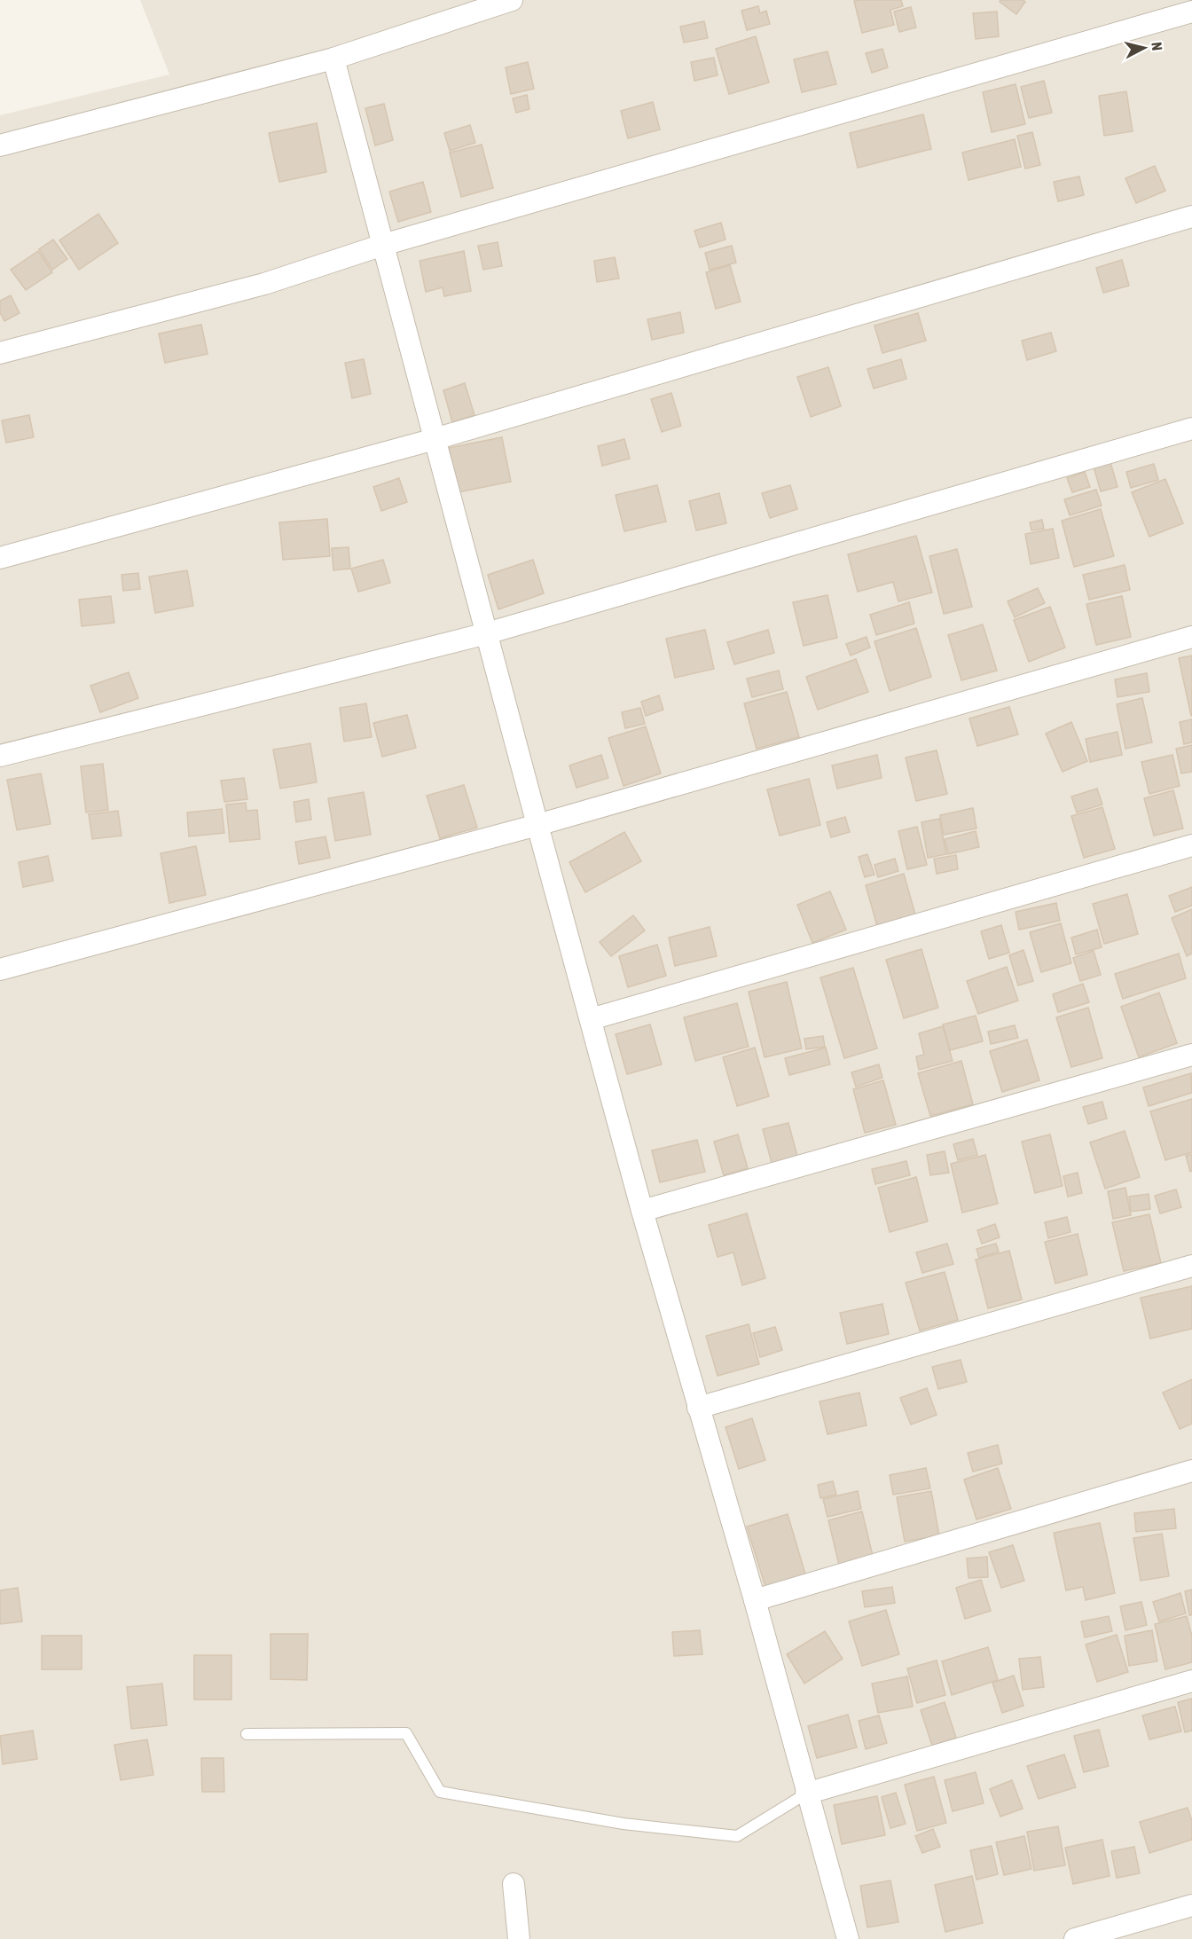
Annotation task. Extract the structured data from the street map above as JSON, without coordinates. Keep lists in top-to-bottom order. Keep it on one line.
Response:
{"north":"right"}
